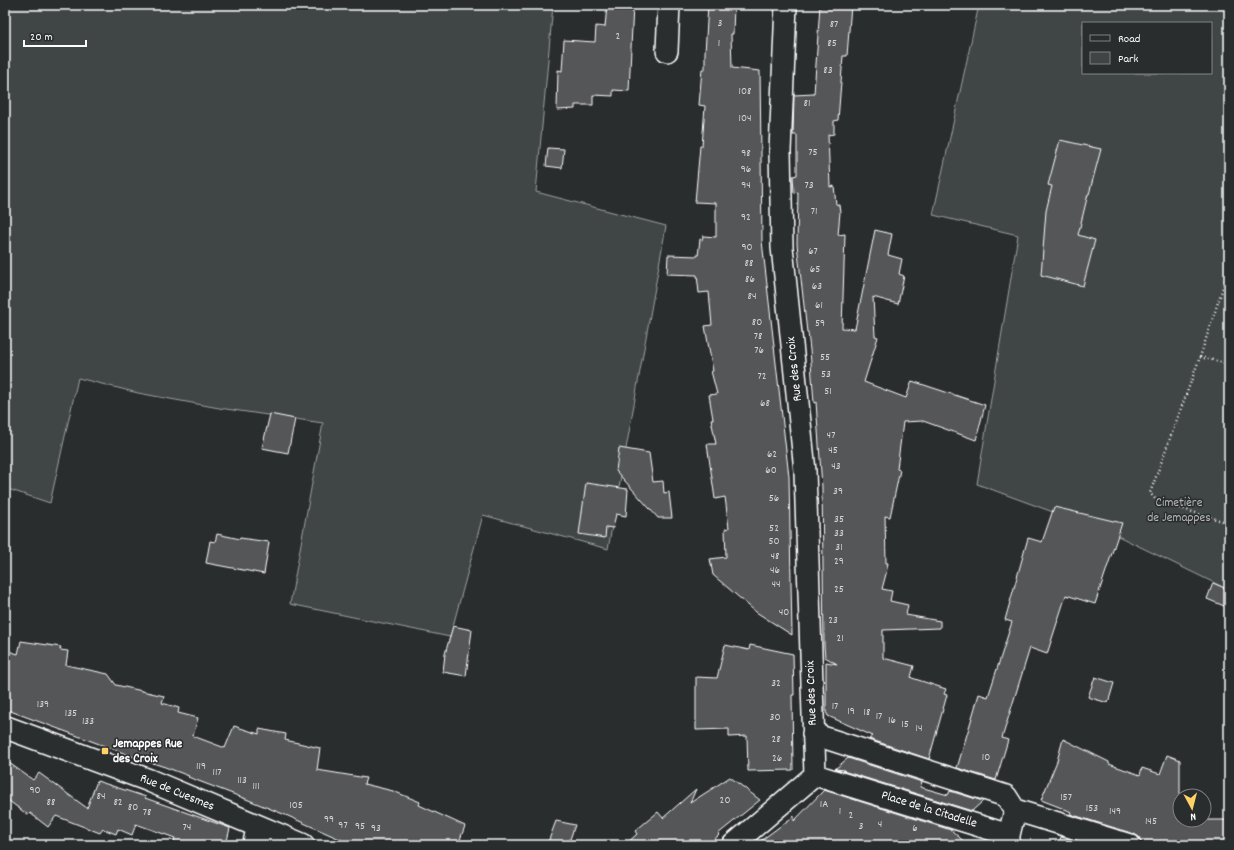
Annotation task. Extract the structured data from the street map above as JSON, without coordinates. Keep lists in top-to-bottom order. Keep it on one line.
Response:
{"streets":{"street":["Rue des Croix","Rue de Cuesmes","Place de la Citadelle"]},"parks":["Cimetière de Jemappes"],"places":{"transit":["Jemappes Rue des Croix"]},"house_numbers":["3","87","2","1","85","83","108","81","104","75","98","96","94","73","71","92","90","67","88","65","86","63","84","61","80","59","78","76","55","53","72","51","68","47","45","62","43","60","39","56","35","52","33","50","31","48","29","46","44","25","40","23","21","32","139","17","19","18","135","17","30","16","133","15","14","28","10","26","119","117","113","111","90","84","157","20","88","82","1A","105","80","153","1","149","78","2","99","145","4","97","95","3","74","93","6"],"legend":["Road","Park"],"scale_bar":"20 m","north":"bottom"}
